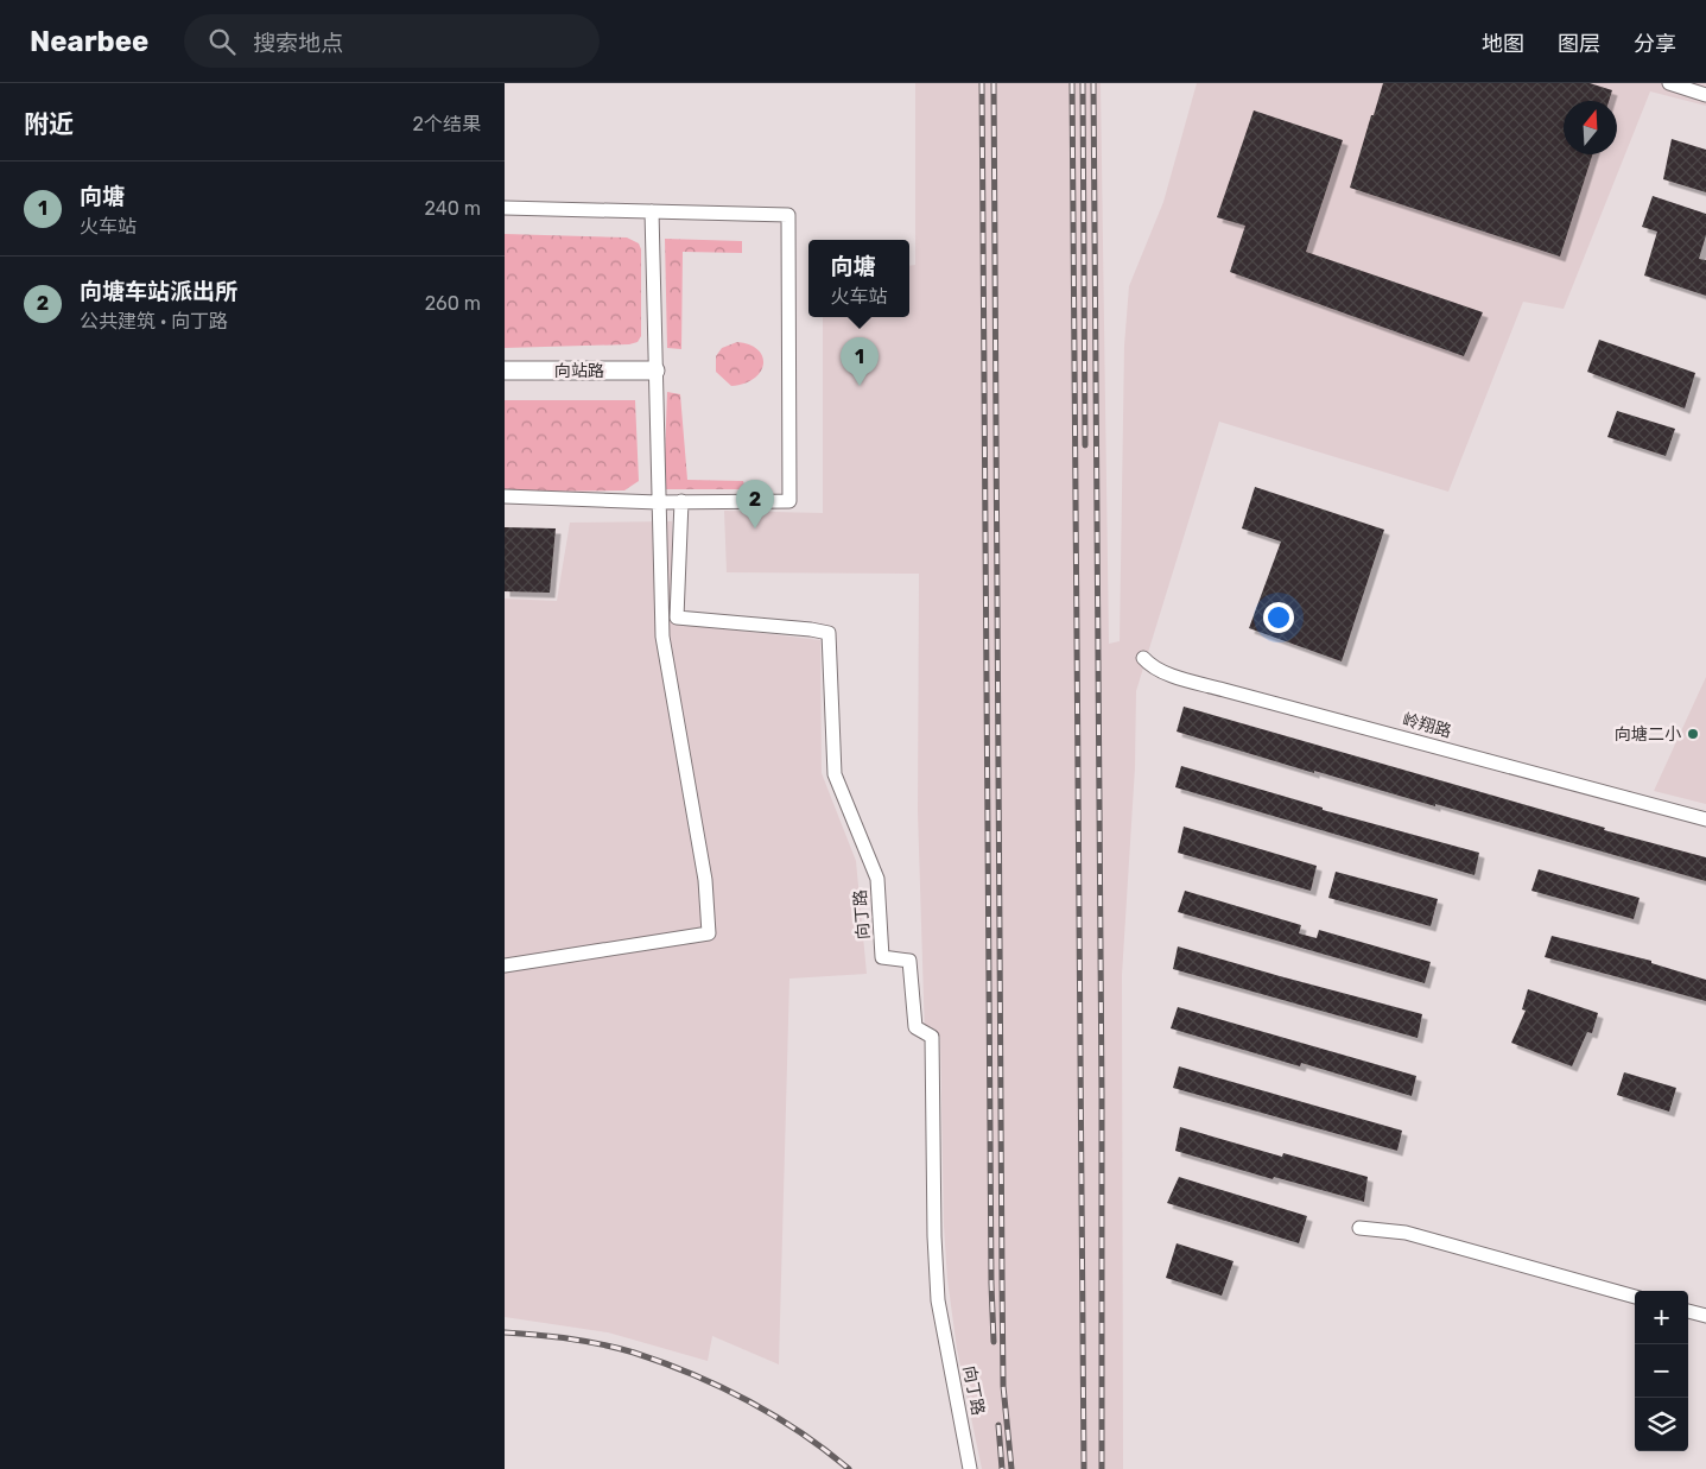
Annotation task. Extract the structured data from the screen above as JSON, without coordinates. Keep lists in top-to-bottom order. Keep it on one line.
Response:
{"streets":{"street":["向站路","岭翔路","向丁路"]},"places":["向塘二小"],"north":"top","page":{"header":"Nearbee","search":"搜索地点","nav":["地图","图层","分享"],"heading":["附近","2个结果"],"list":[{"mark":"1","name":"向塘","note":"火车站","value":"240 m"},{"mark":"2","name":"向塘车站派出所","note":"公共建筑 · 向丁路","value":"260 m"}],"popup":["向塘","火车站"],"pins":["1","2"],"map_buttons":["+","−"]}}
